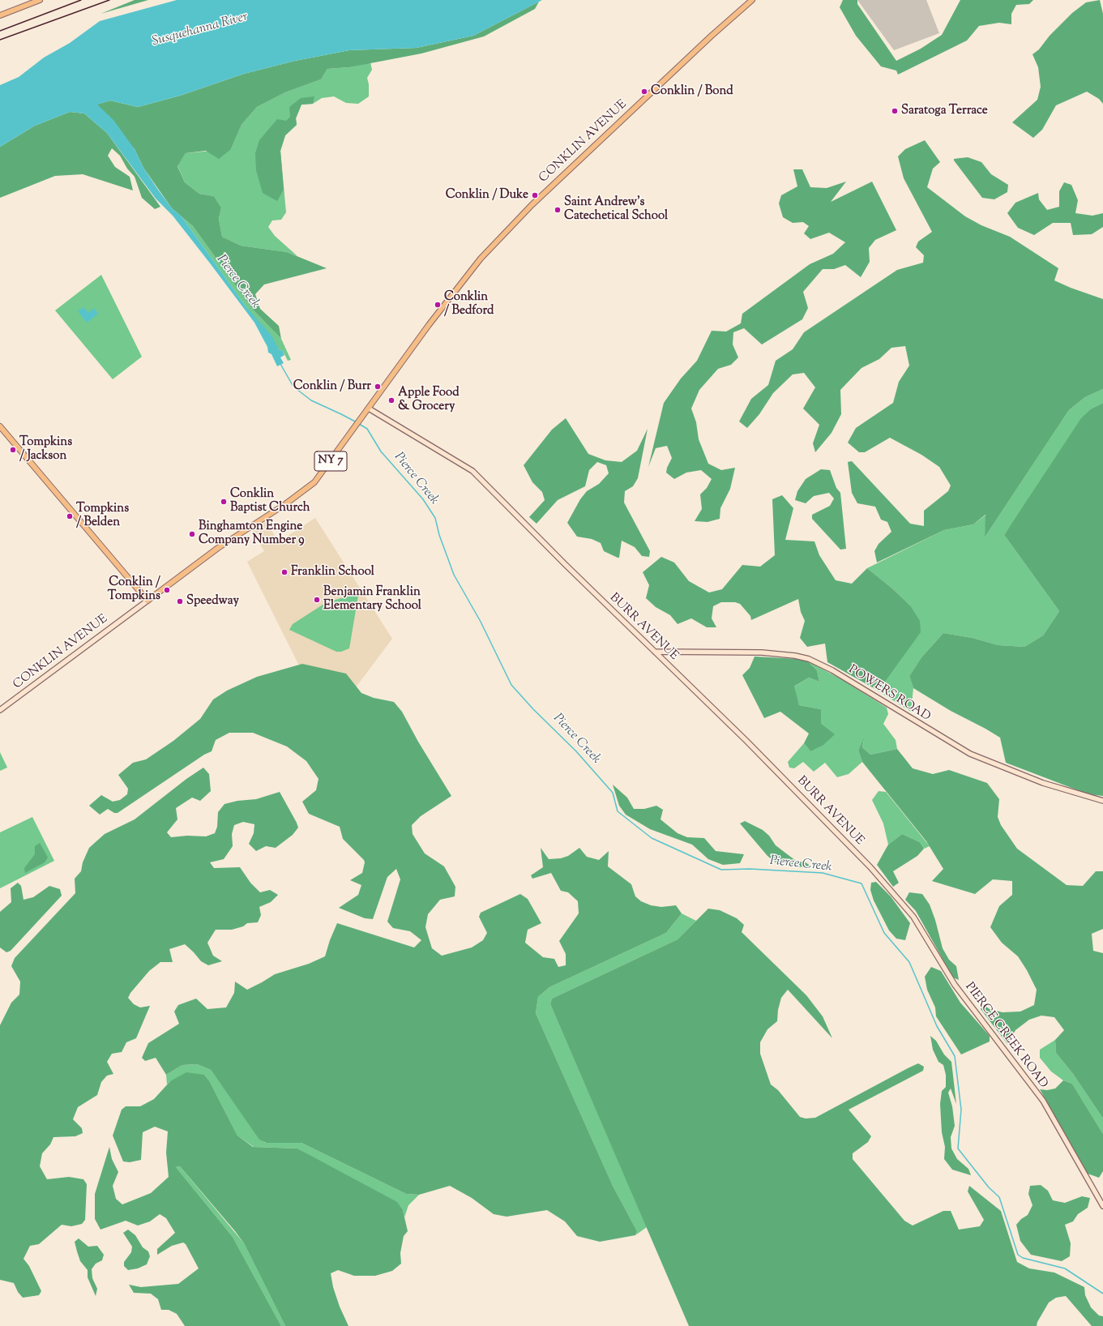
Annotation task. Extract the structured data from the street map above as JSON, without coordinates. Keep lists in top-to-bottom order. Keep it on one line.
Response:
{"streets":{"main road":["CONKLIN AVENUE","NY 7"],"street":["BURR AVENUE","POWERS ROAD","PIERCE CREEK ROAD"]},"crossings":[["CONKLIN AVENUE","BURR AVENUE"],["BURR AVENUE","POWERS ROAD"],["BURR AVENUE","PIERCE CREEK ROAD"]],"water":["Susquehanna River","Pierce Creek"],"places":["Conklin / Bond","Saratoga Terrace","Conklin / Duke","Saint Andrew's Catechetical School","Conklin / Bedford","Conklin / Burr","Apple Food & Grocery","Tompkins / Jackson","Conklin Baptist Church","Tompkins / Belden","Binghamton Engine Company Number 9","Franklin School","Conklin / Tompkins","Benjamin Franklin Elementary School","Speedway"]}
